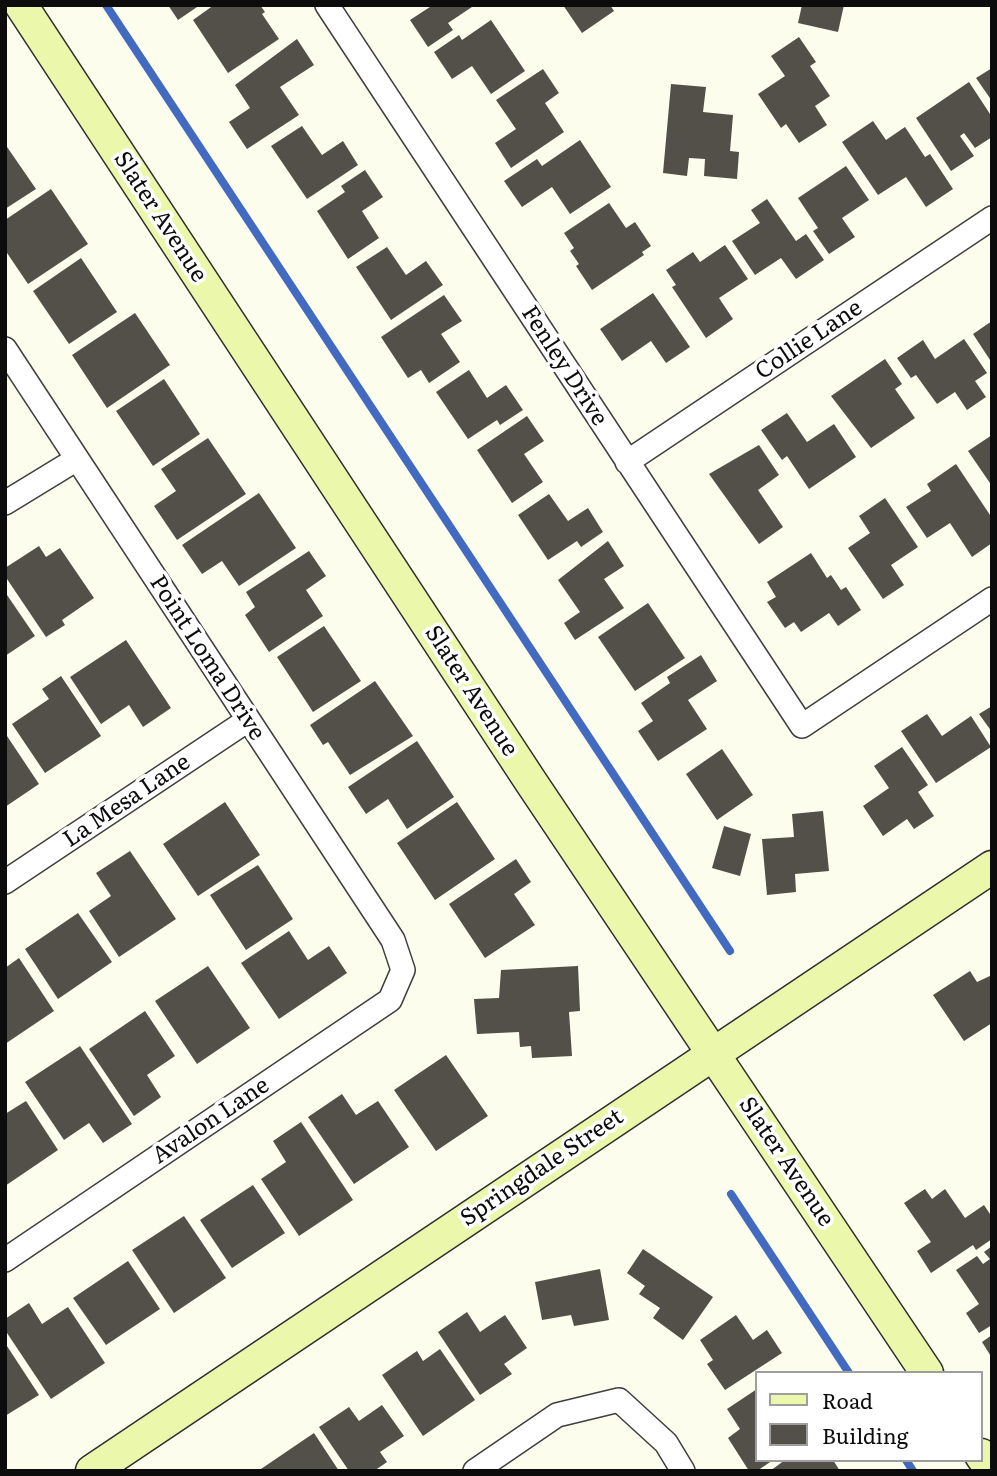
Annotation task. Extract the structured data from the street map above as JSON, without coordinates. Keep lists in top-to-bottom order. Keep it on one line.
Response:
{"streets":{"street":["Slater Avenue","Collie Lane","Fenley Drive","Point Loma Drive","La Mesa Lane","Avalon Lane","Springdale Street"]},"crossings":[["Slater Avenue","Springdale Street"],["Collie Lane","Fenley Drive"],["Point Loma Drive","La Mesa Lane"],["Point Loma Drive","Avalon Lane"]],"legend":["Road","Building"]}
